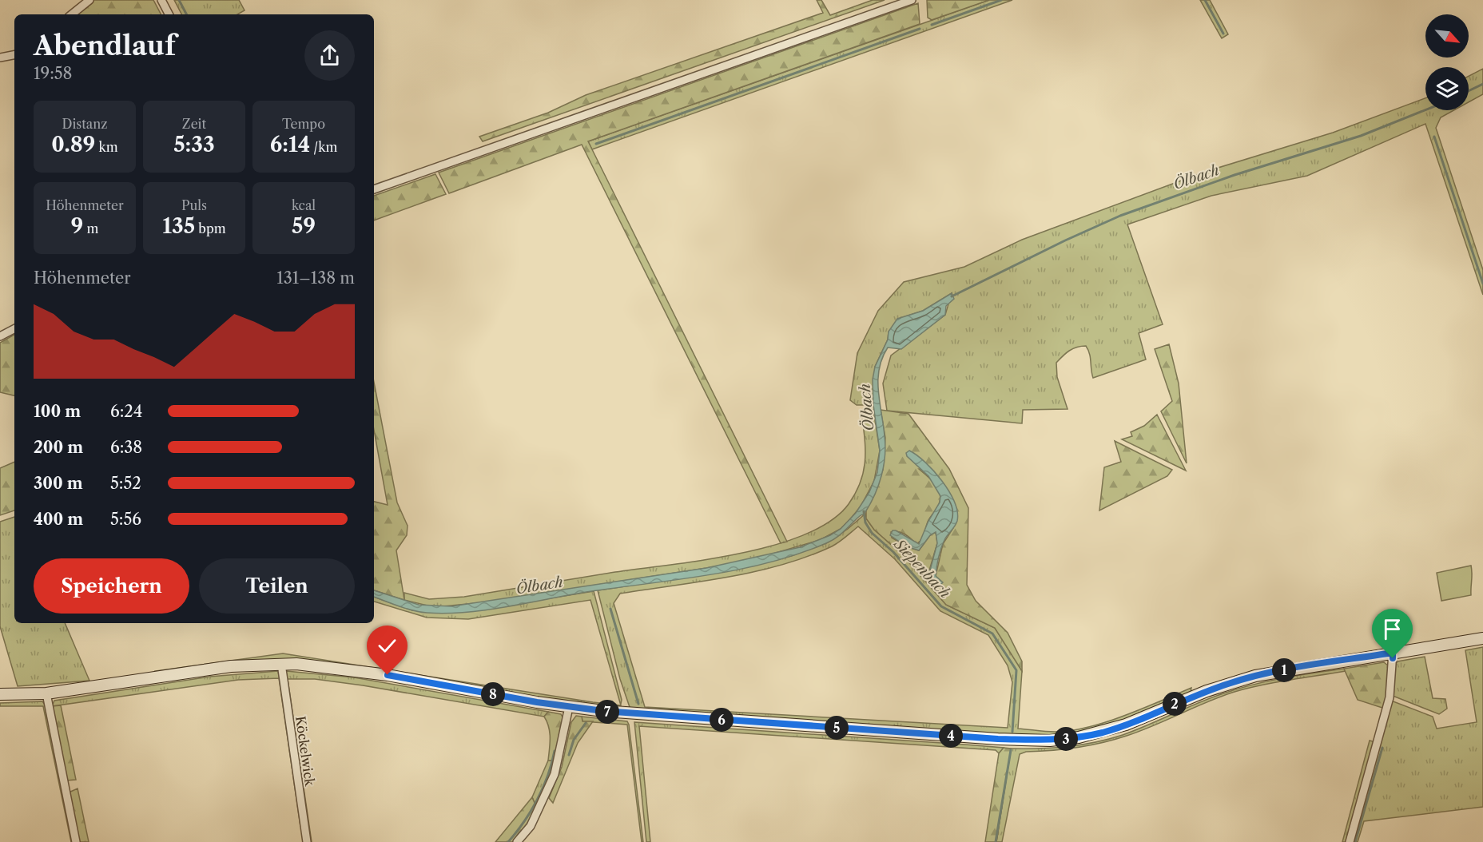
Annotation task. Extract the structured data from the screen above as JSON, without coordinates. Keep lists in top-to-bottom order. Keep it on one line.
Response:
{"streets":{"street":["Köckelwick"]},"water":["Ölbach","Siepenbach"],"north":"bottom right","page":{"heading":["Abendlauf","19:58"],"stats":[["Distanz","0.89 km"],["Zeit","5:33"],["Tempo","6:14 /km"],["Höhenmeter","9 m"],["Puls","135 bpm"],["kcal","59"]],"chart":["Höhenmeter","131–138 m"],"list":[{"name":"100 m","note":"6:24"},{"name":"200 m","note":"6:38"},{"name":"300 m","note":"5:52"},{"name":"400 m","note":"5:56"}],"buttons":["Speichern","Teilen"],"pins":["1","8","2","7","6","5","4","3"]}}
